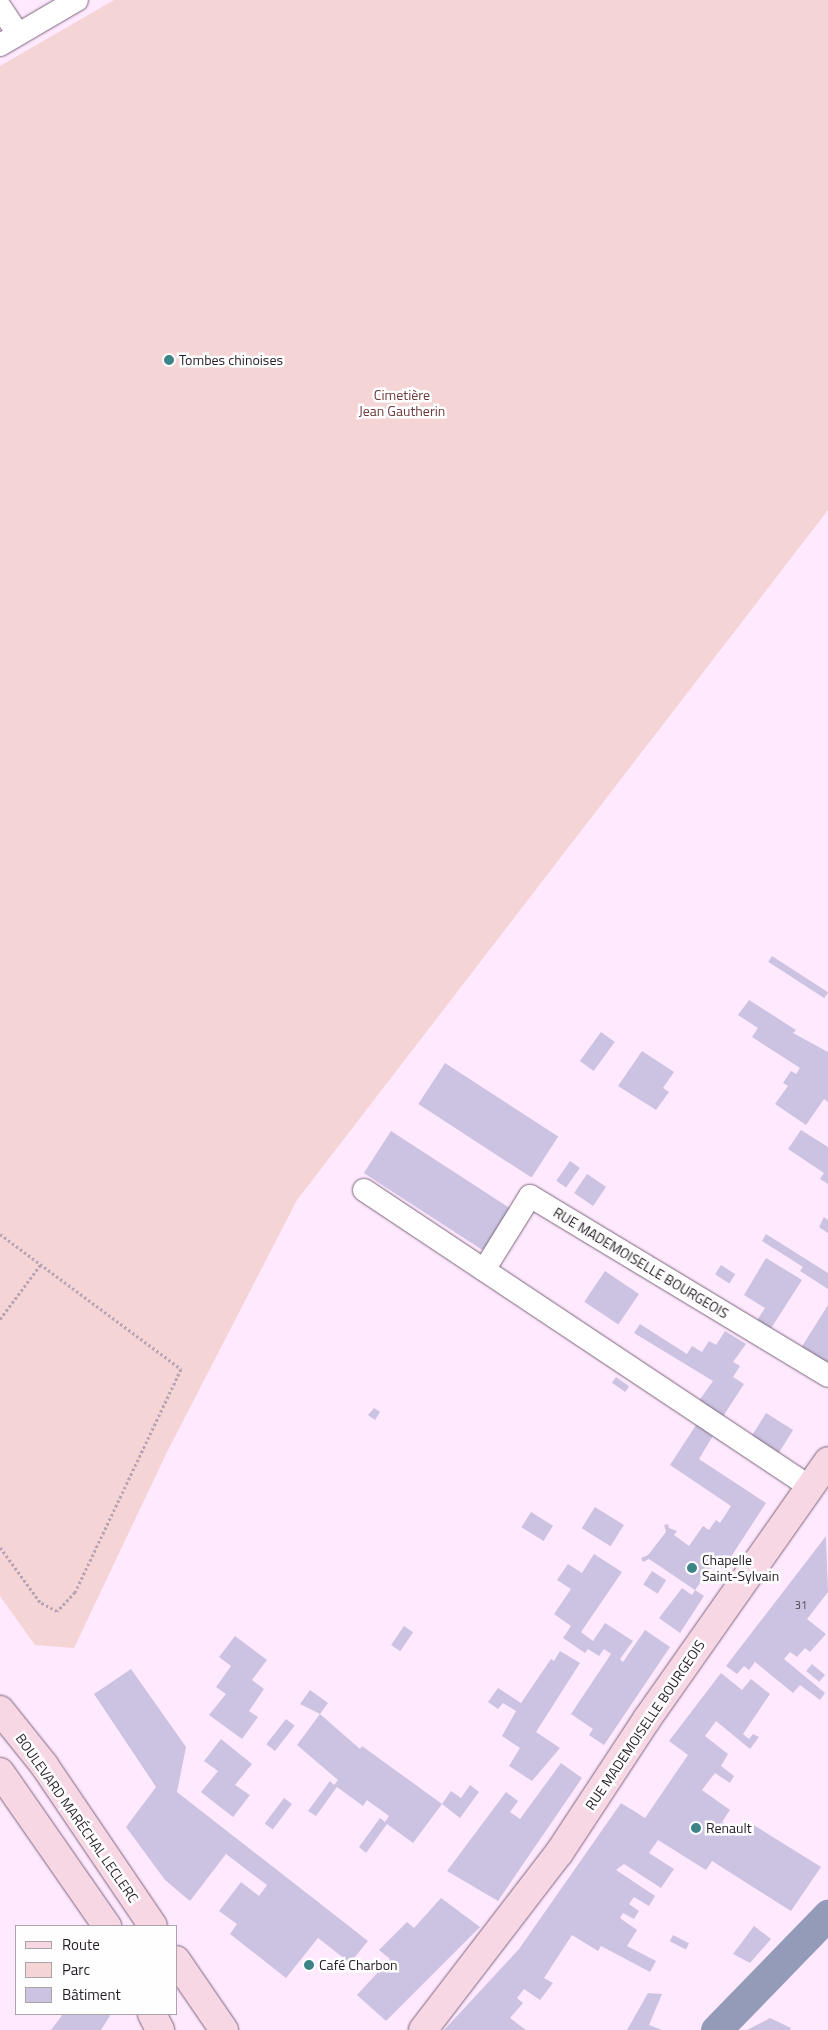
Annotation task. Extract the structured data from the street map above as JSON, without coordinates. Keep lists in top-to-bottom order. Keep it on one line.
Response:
{"streets":{"main road":["RUE MADEMOISELLE BOURGEOIS","BOULEVARD MARÉCHAL LECLERC"]},"parks":["Cimetière Jean Gautherin"],"places":["Tombes chinoises","Chapelle Saint-Sylvain","Renault","Café Charbon"],"house_numbers":["31"],"legend":["Route","Parc","Bâtiment"]}
